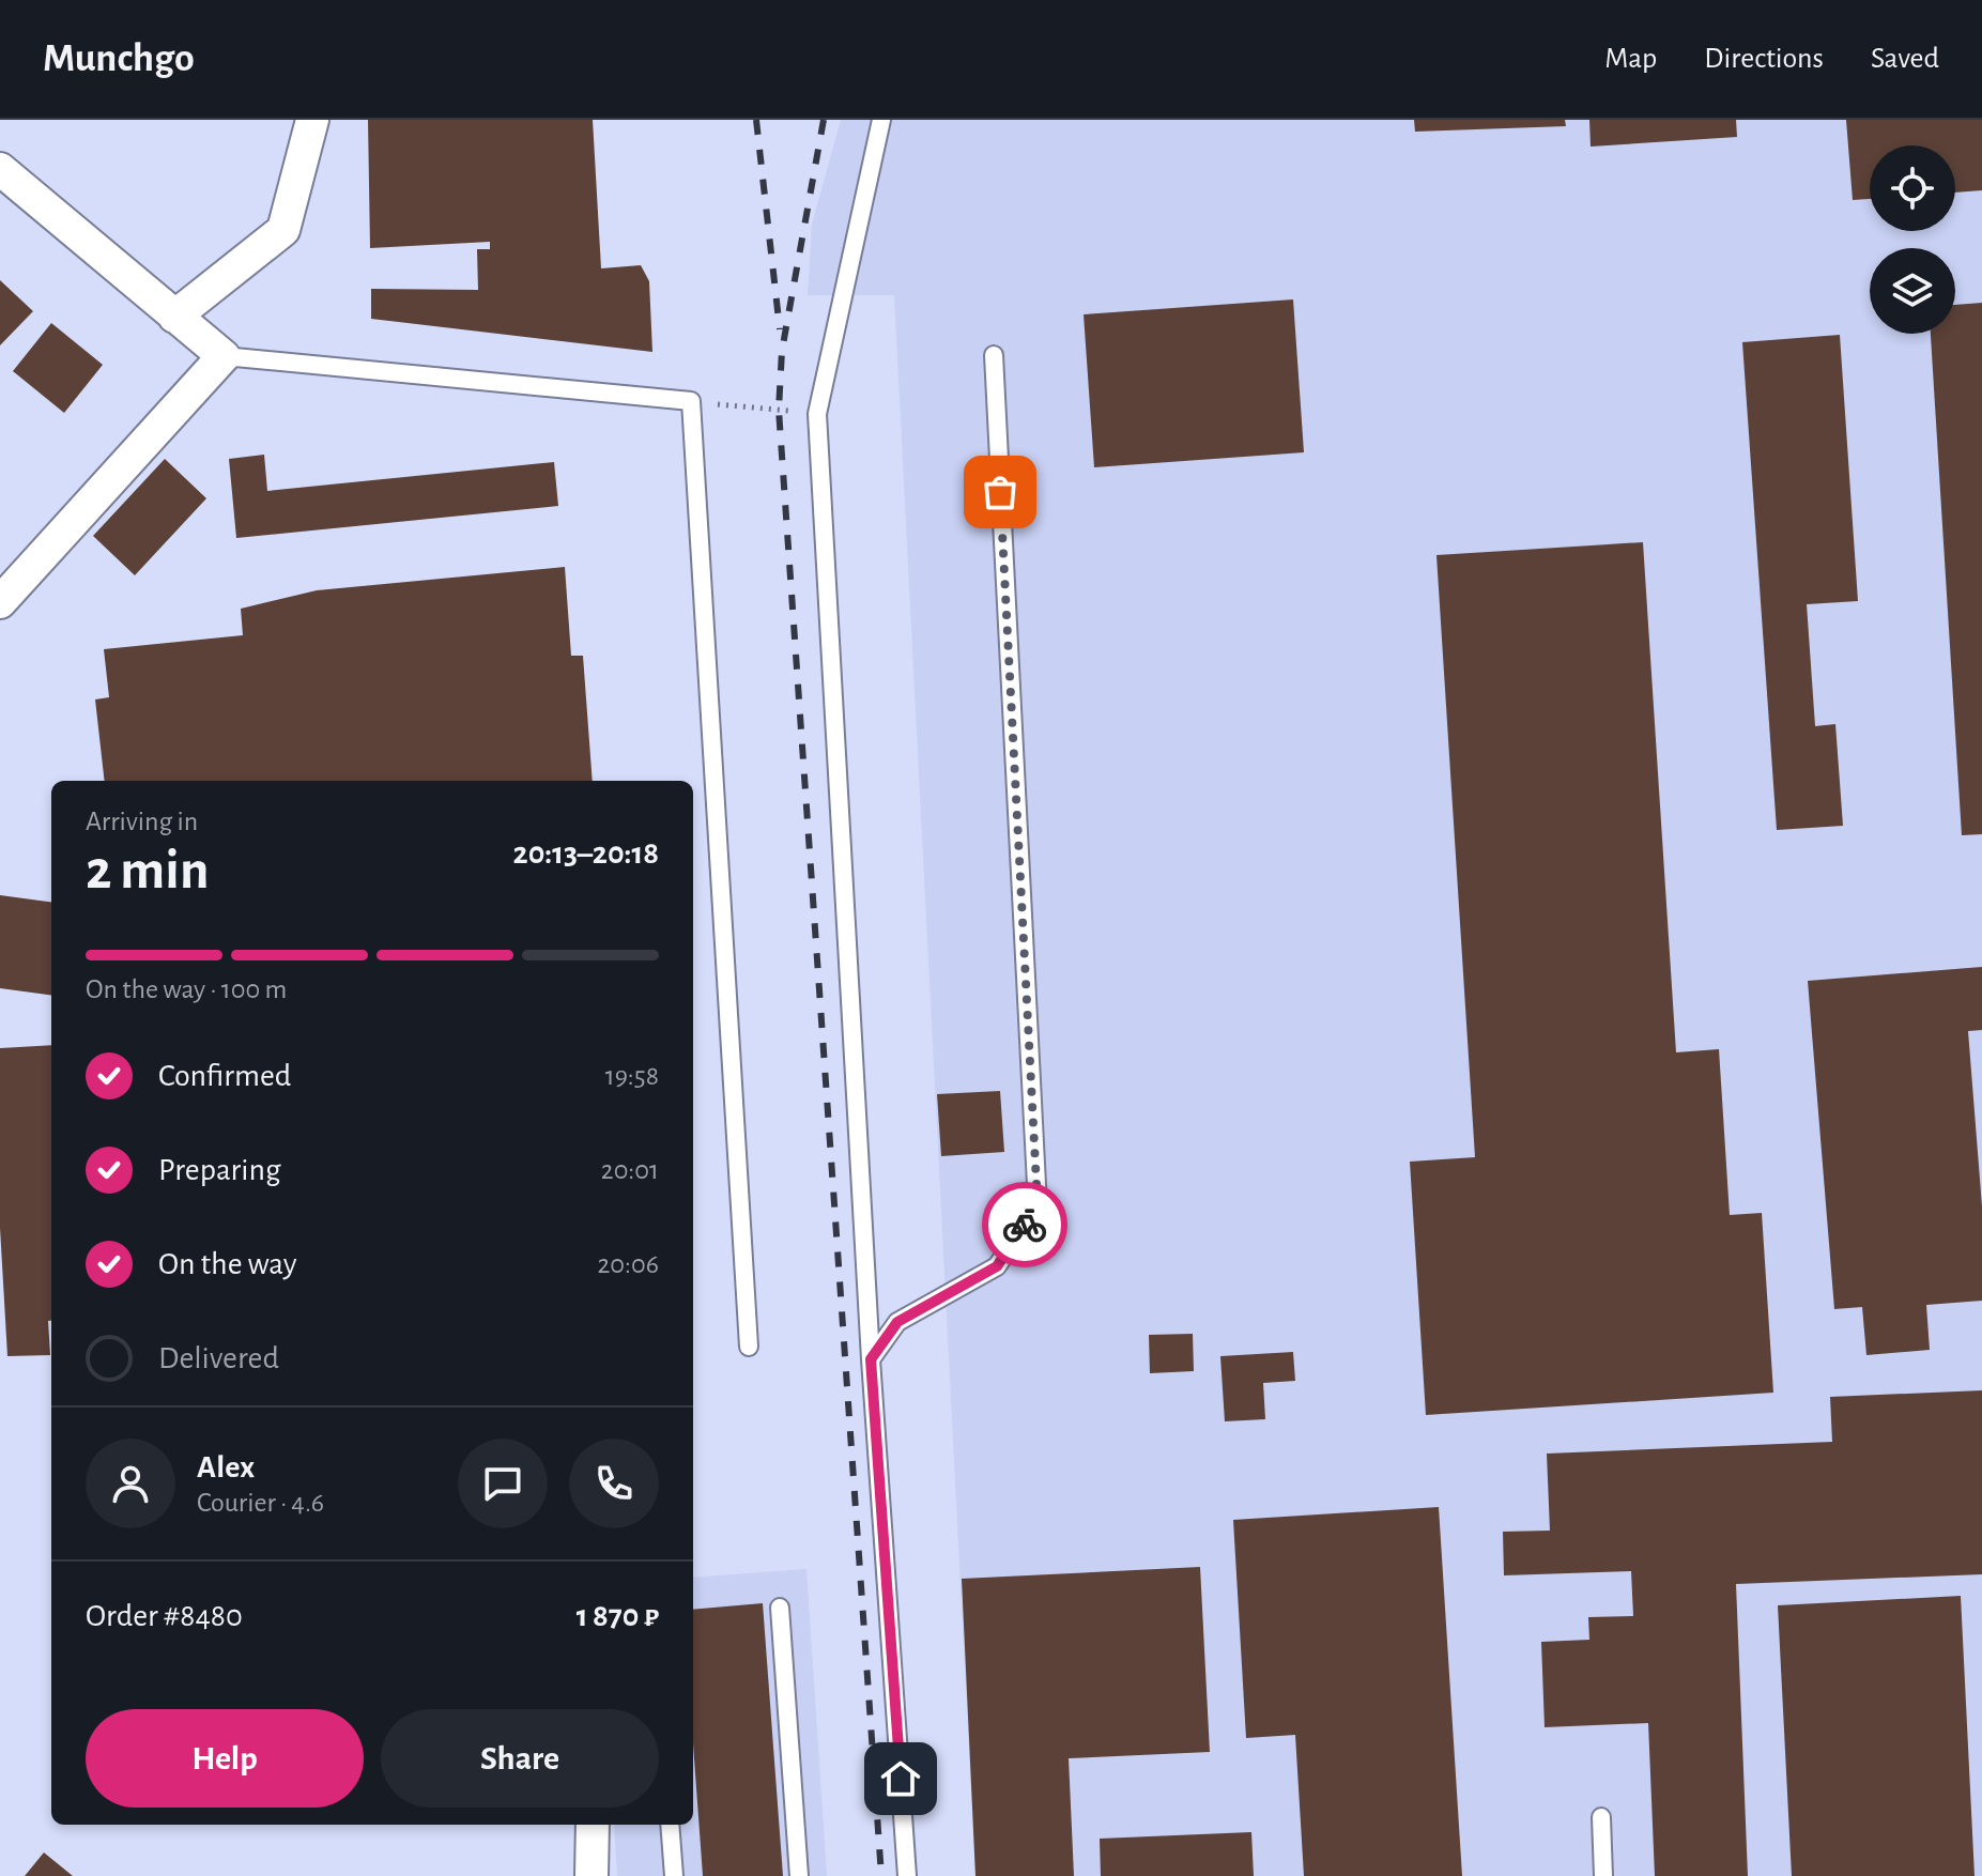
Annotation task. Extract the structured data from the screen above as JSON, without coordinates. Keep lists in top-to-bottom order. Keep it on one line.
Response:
{"page":{"header":"Munchgo","nav":["Map","Directions","Saved"],"heading":["2 min","Arriving in","20:13–20:18"],"panel":["Alex","Courier · 4.6","Order #8480","1 870 ₽"],"bar":"On the way · 100 m","list":[["Confirmed","19:58"],["Preparing","20:01"],["On the way","20:06"],"Delivered"],"buttons":["Help","Share"]}}
